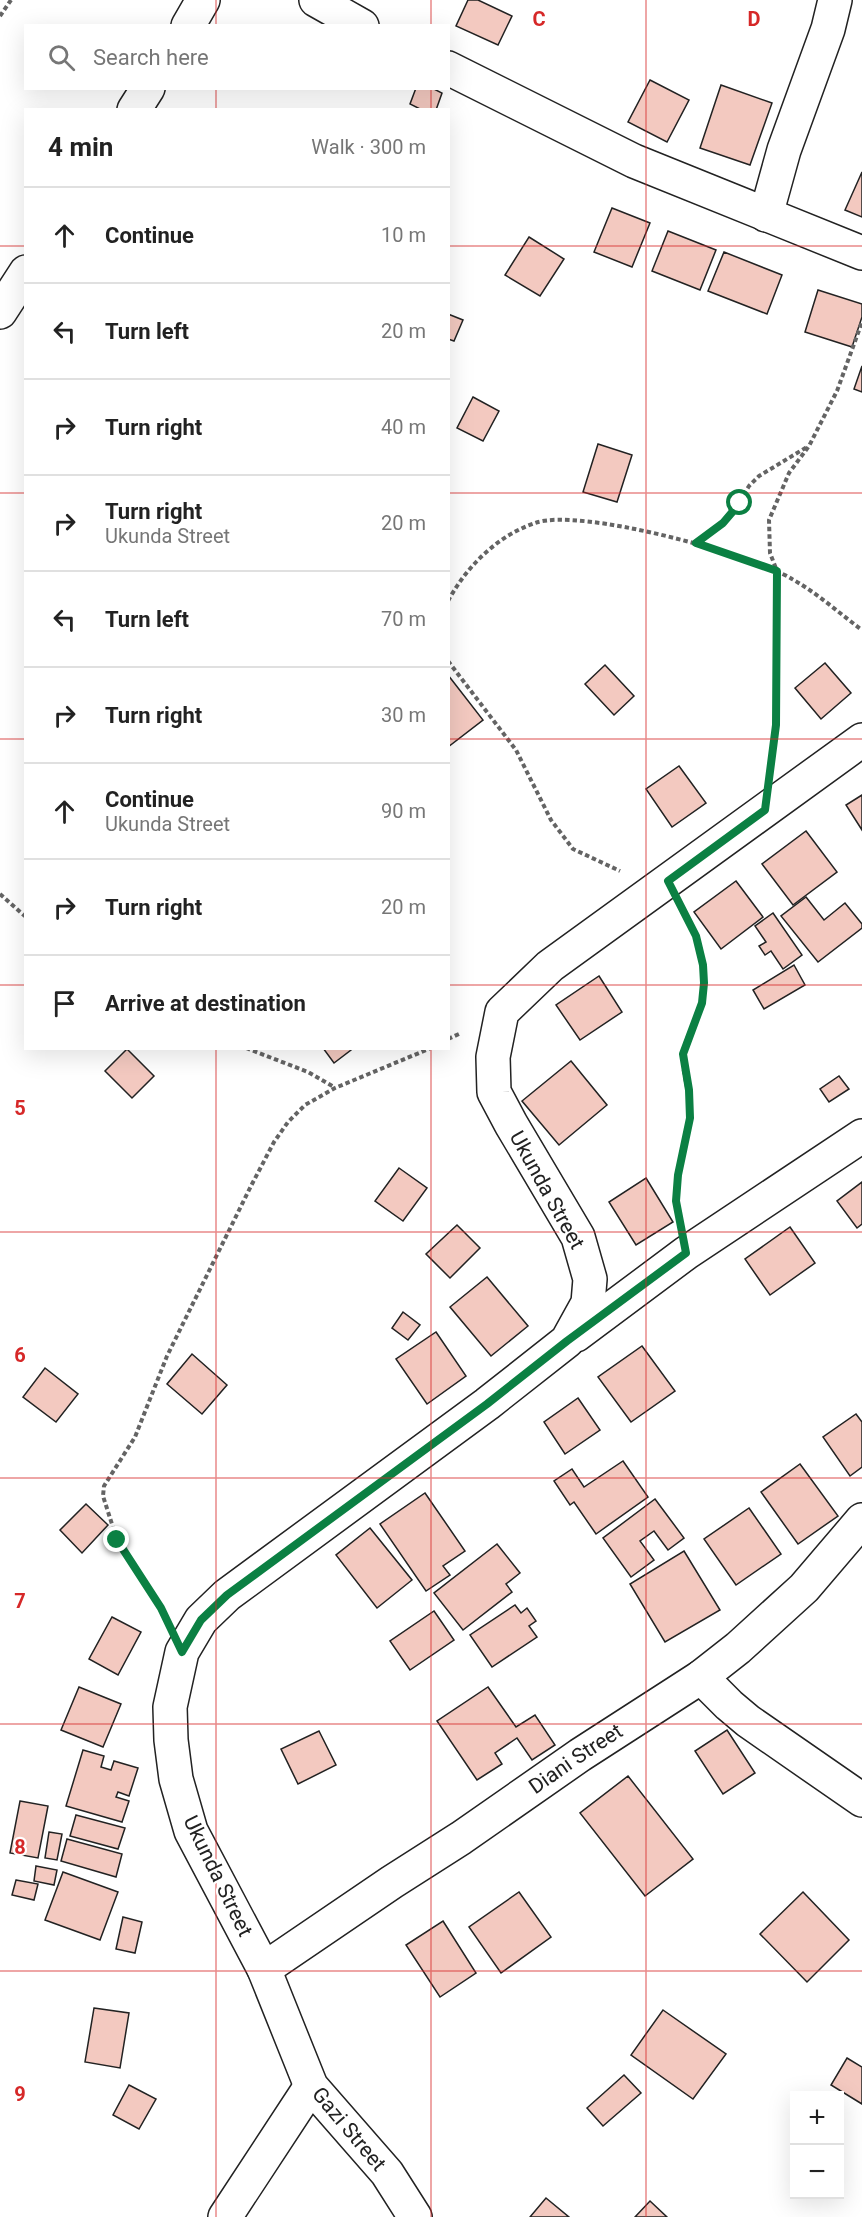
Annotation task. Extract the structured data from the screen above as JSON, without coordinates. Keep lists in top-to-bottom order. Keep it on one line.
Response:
{"streets":{"street":["Ukunda Street","Diani Street","Gazi Street"]},"crossings":[["Ukunda Street","Diani Street"],["Ukunda Street","Gazi Street"],["Diani Street","Gazi Street"]],"page":{"search":"Search here","heading":["4 min","Walk · 300 m"],"list":[["Continue","10 m"],["Turn left","20 m"],["Turn right","40 m"],["Turn right","Ukunda Street","20 m"],["Turn left","70 m"],["Turn right","30 m"],["Continue","Ukunda Street","90 m"],["Turn right","20 m"],"Arrive at destination"],"map_buttons":["+","−"]},"grid":{"columns":["C","D"],"rows":["5","6","7","8","9"]}}
